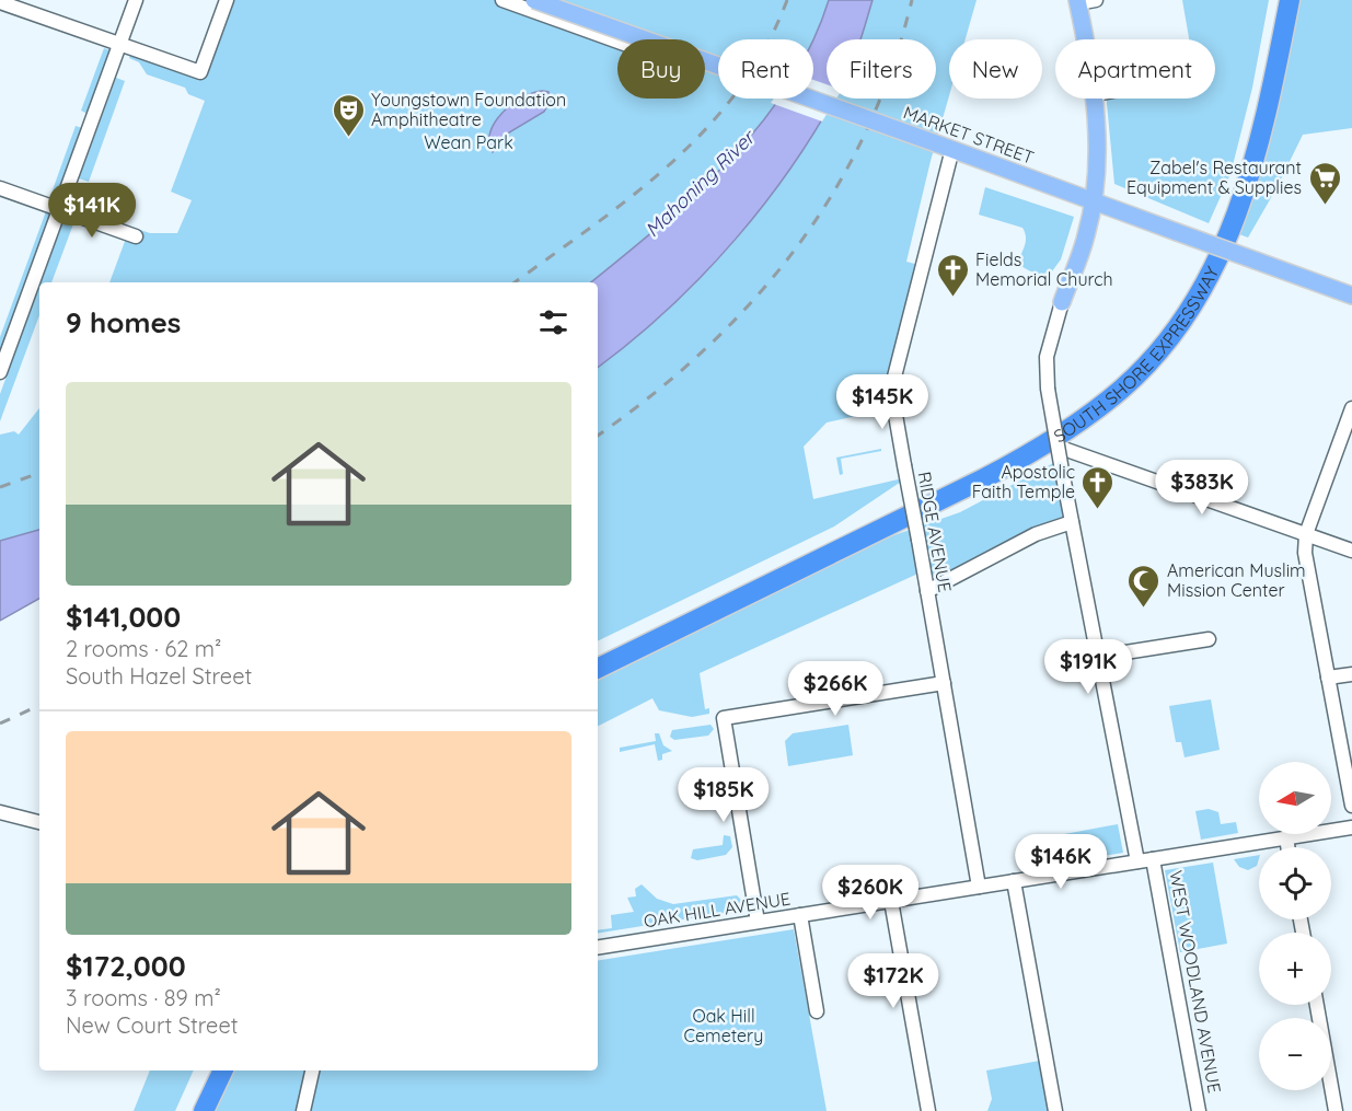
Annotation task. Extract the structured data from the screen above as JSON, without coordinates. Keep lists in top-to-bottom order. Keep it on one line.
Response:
{"streets":{"highway":["SOUTH SHORE EXPRESSWAY"],"main road":["MARKET STREET"],"street":["RIDGE AVENUE","OAK HILL AVENUE","WEST WOODLAND AVENUE"]},"crossings":[["MARKET STREET","RIDGE AVENUE"],["RIDGE AVENUE","OAK HILL AVENUE"],["OAK HILL AVENUE","WEST WOODLAND AVENUE"]],"water":["Mahoning River"],"parks":["Wean Park","Oak Hill Cemetery"],"places":{"theatre":["Youngstown Foundation Amphitheatre"],"supermarket":["Zabel's Restaurant Equipment & Supplies"],"church":["Fields Memorial Church","Apostolic Faith Temple"],"mosque":["American Muslim Mission Center"]},"north":"left","page":{"chip":["Buy","Rent","Filters","New","Apartment"],"price":["$141K","$145K","$383K","$191K","$266K","$185K","$146K","$260K","$172K"],"heading":"9 homes","list":[{"name":"$141,000","note":"2 rooms · 62 m² · South Hazel Street"},{"name":"$172,000","note":"3 rooms · 89 m² · New Court Street"}],"map_buttons":["+","−"]}}
